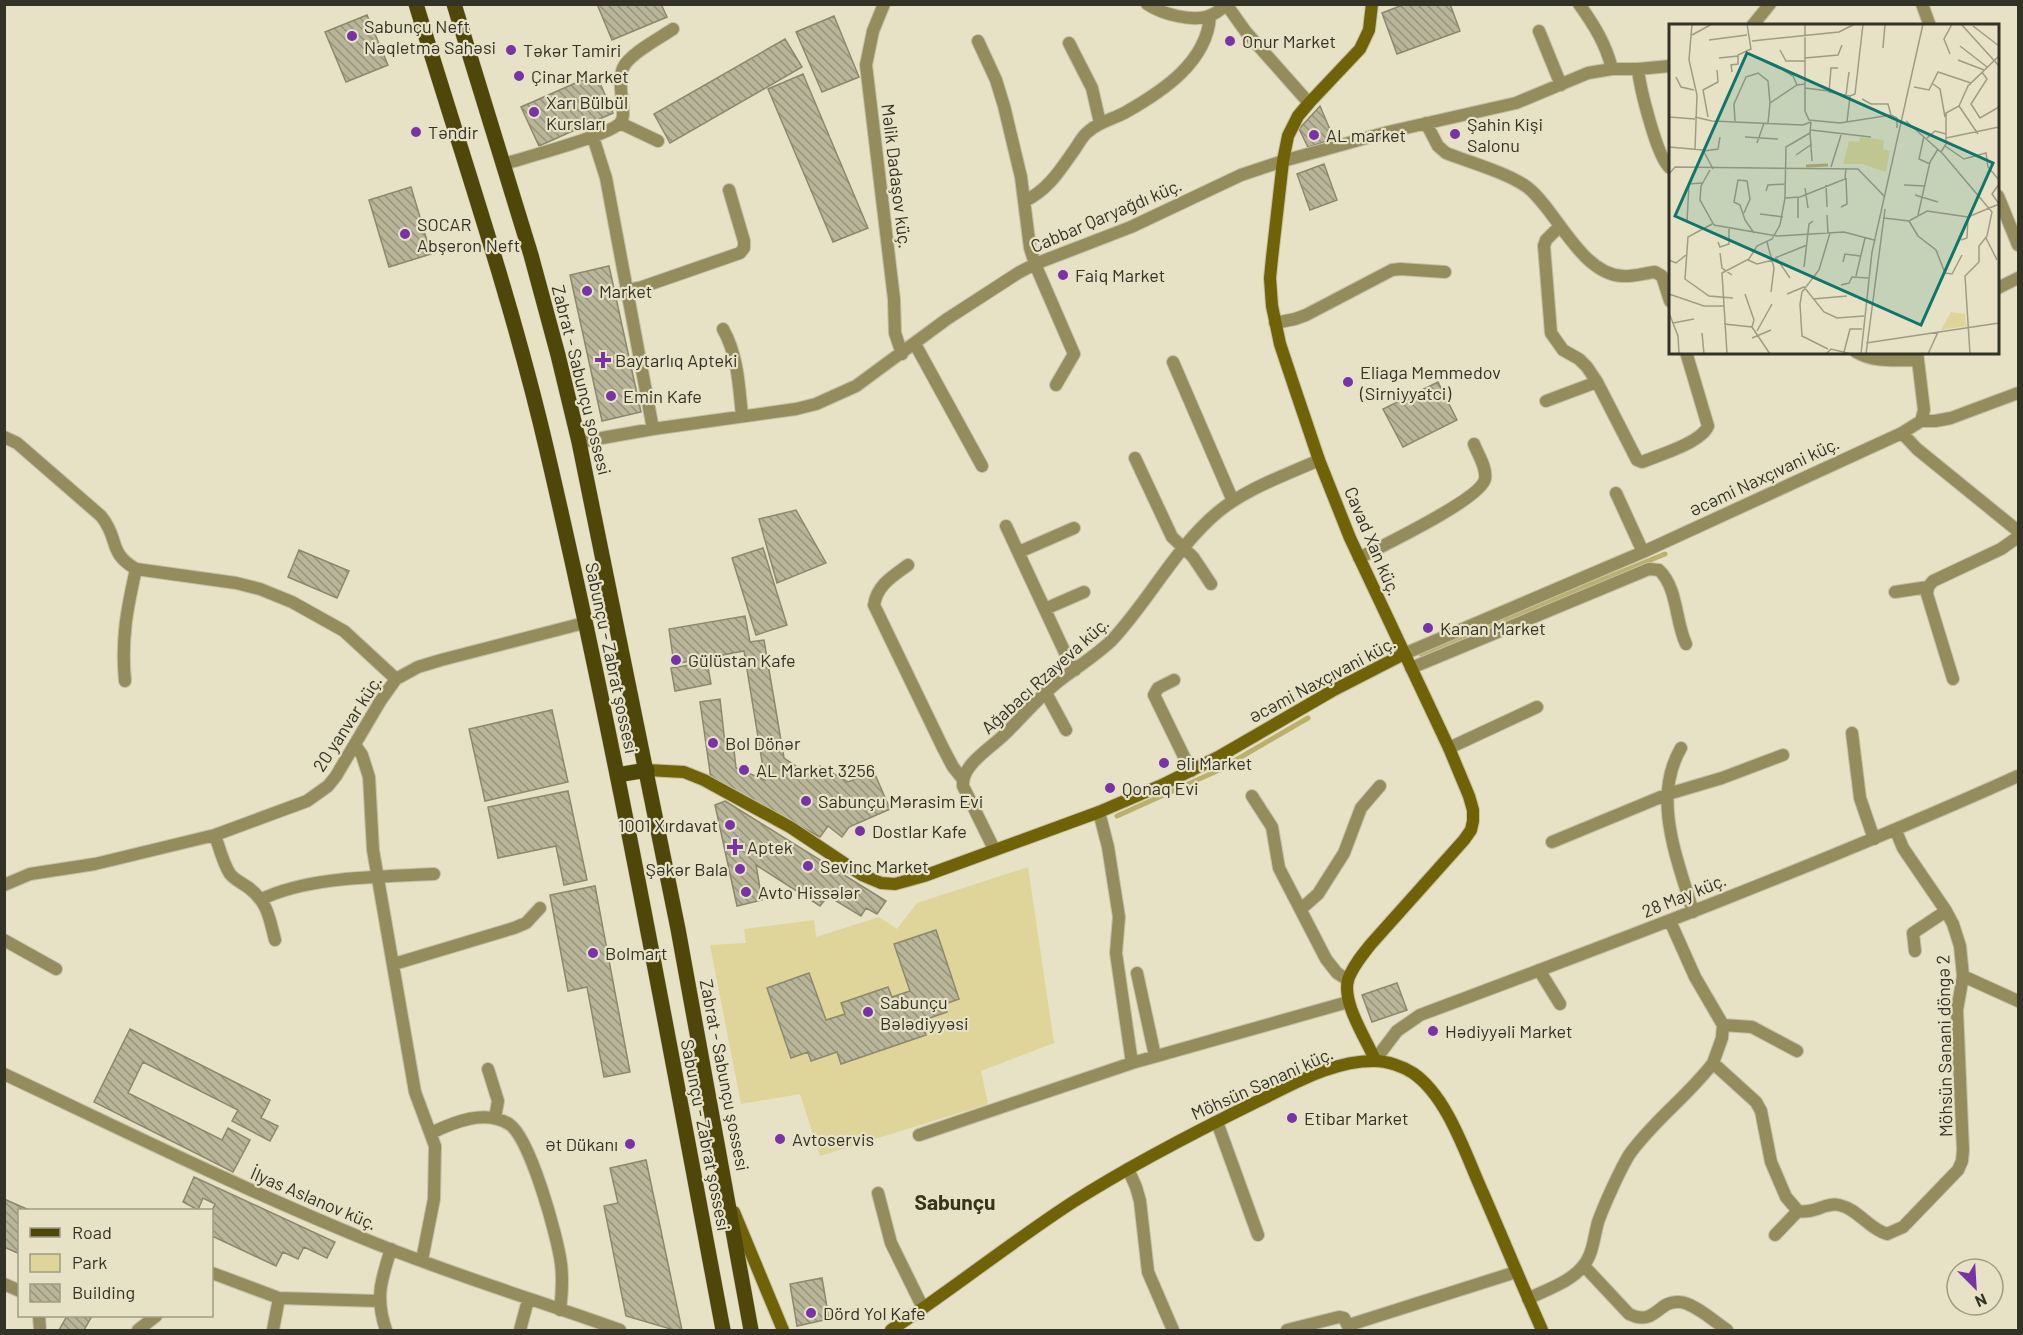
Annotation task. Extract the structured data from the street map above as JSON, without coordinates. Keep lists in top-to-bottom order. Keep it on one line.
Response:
{"streets":{"main road":["Zabrat - Sabunçu şossesi","Sabunçu - Zabrat şossesi"],"street":["Məlik Dadaşov küç.","Cabbar Qaryağdı küç.","Əcəmi Naxçıvani küç.","Cavad Xan küç.","Ağabacı Rzayeva küç.","20 yanvar küç.","28 May küç.","Möhsün Sənani döngə 2","Möhsün Sənani küç.","İlyas Aslanov küç."]},"crossings":[["Məlik Dadaşov küç.","Cabbar Qaryağdı küç."],["Cabbar Qaryağdı küç.","Zabrat - Sabunçu şossesi"],["Cabbar Qaryağdı küç.","Cavad Xan küç."],["Zabrat - Sabunçu şossesi","Əcəmi Naxçıvani küç."],["Əcəmi Naxçıvani küç.","Cavad Xan küç."],["Cavad Xan küç.","Ağabacı Rzayeva küç."],["Cavad Xan küç.","28 May küç."],["Cavad Xan küç.","Möhsün Sənani küç."],["Sabunçu - Zabrat şossesi","20 yanvar küç."],["28 May küç.","Möhsün Sənani döngə 2"],["28 May küç.","Möhsün Sənani küç."]],"districts":["Sabunçu"],"places":{"other":["Sabunçu Neft Nəqletmə Sahəsi","Onur Market","Təkər Tamiri","Çinar Market","Xarı Bülbül Kursları","Təndir","Şahin Kişi Salonu","AL market","SOCAR Abşeron Neft","Faiq Market","Market","Eliaga Memmedov (Sirniyyatci)","Emin Kafe","Kanan Market","Gülüstan Kafe","Bol Dönər","Əli Market","AL Market 3256","Qonaq Evi","Sabunçu Mərasim Evi","1001 Xırdavat","Dostlar Kafe","Sevinc Market","Şəkər Bala","Avto Hissələr","Bolmart","Sabunçu Bələdiyyəsi","Hədiyyəli Market","Etibar Market","Avtoservis","Ət Dükanı","Dörd Yol Kafe"],"health":["Baytarlıq Apteki","Aptek"]},"legend":["Road","Park","Building"],"north":"bottom right"}
